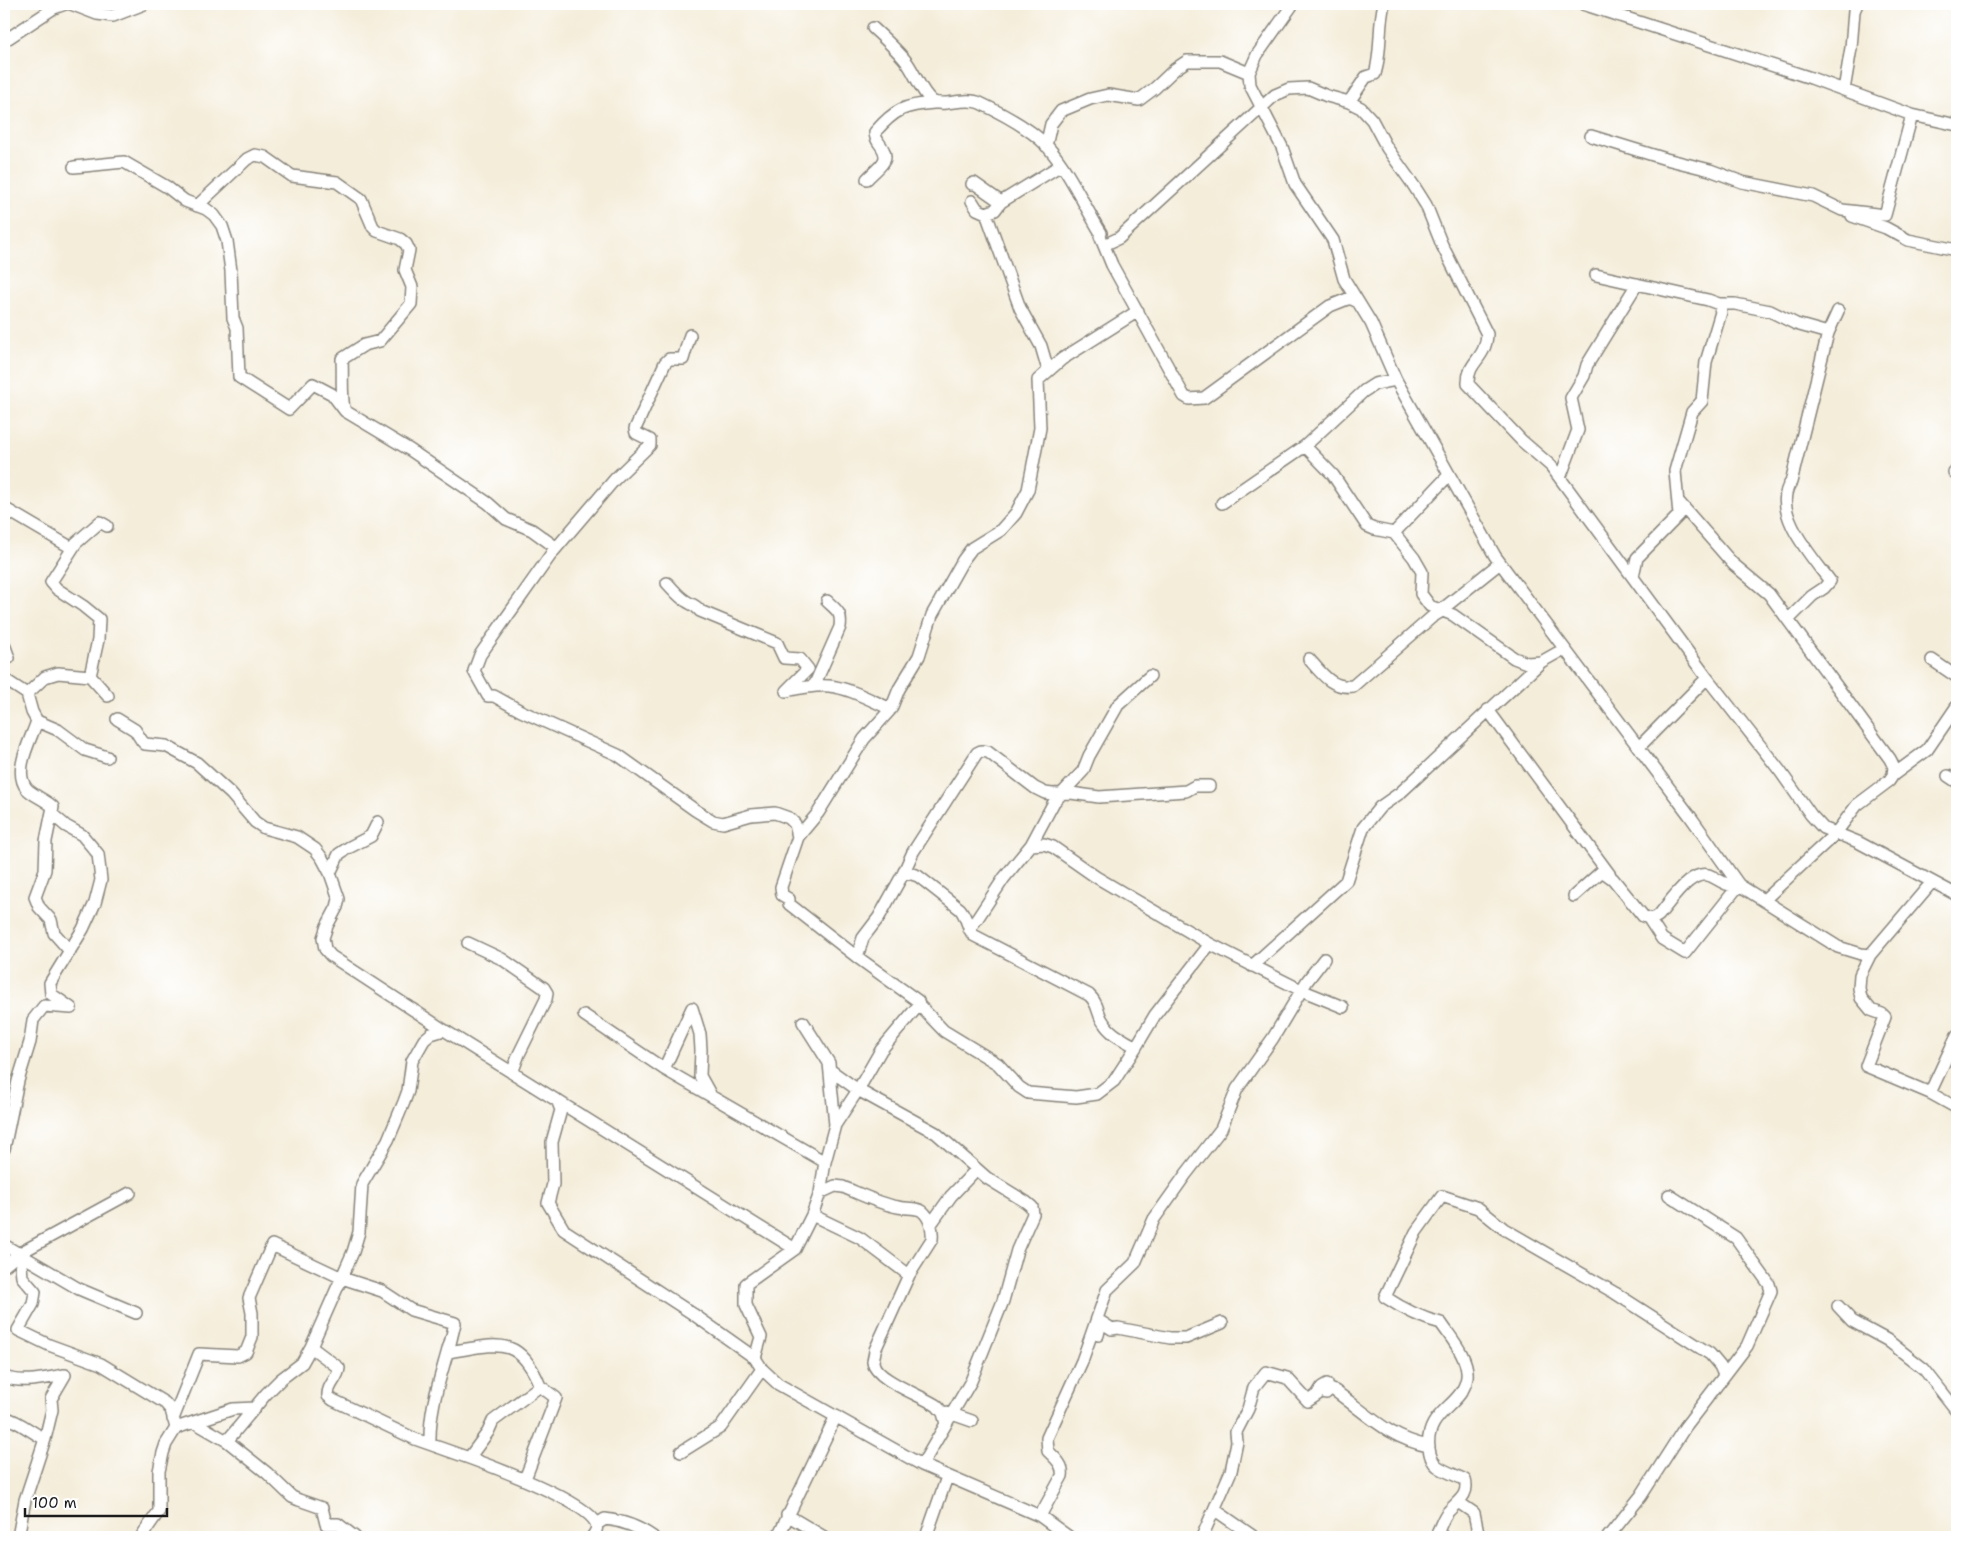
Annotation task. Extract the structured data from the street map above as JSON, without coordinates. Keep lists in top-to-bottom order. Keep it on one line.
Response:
{"scale_bar":"100 m"}
